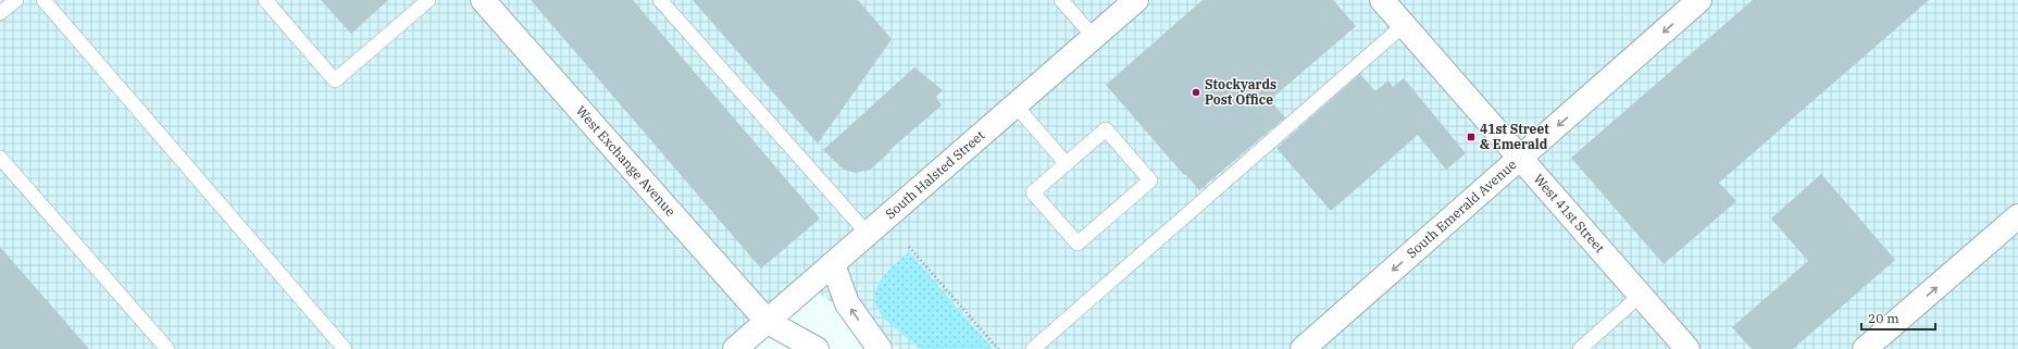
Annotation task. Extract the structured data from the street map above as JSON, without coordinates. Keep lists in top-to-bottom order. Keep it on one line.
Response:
{"streets":{"street":["West Exchange Avenue","South Halsted Street","South Emerald Avenue","West 41st Street"]},"crossings":[["West Exchange Avenue","South Halsted Street"],["South Emerald Avenue","West 41st Street"]],"one_way":["South Emerald Avenue"],"places":{"other":["Stockyards Post Office"],"transit":["41st Street & Emerald"]},"scale_bar":"20 m"}
